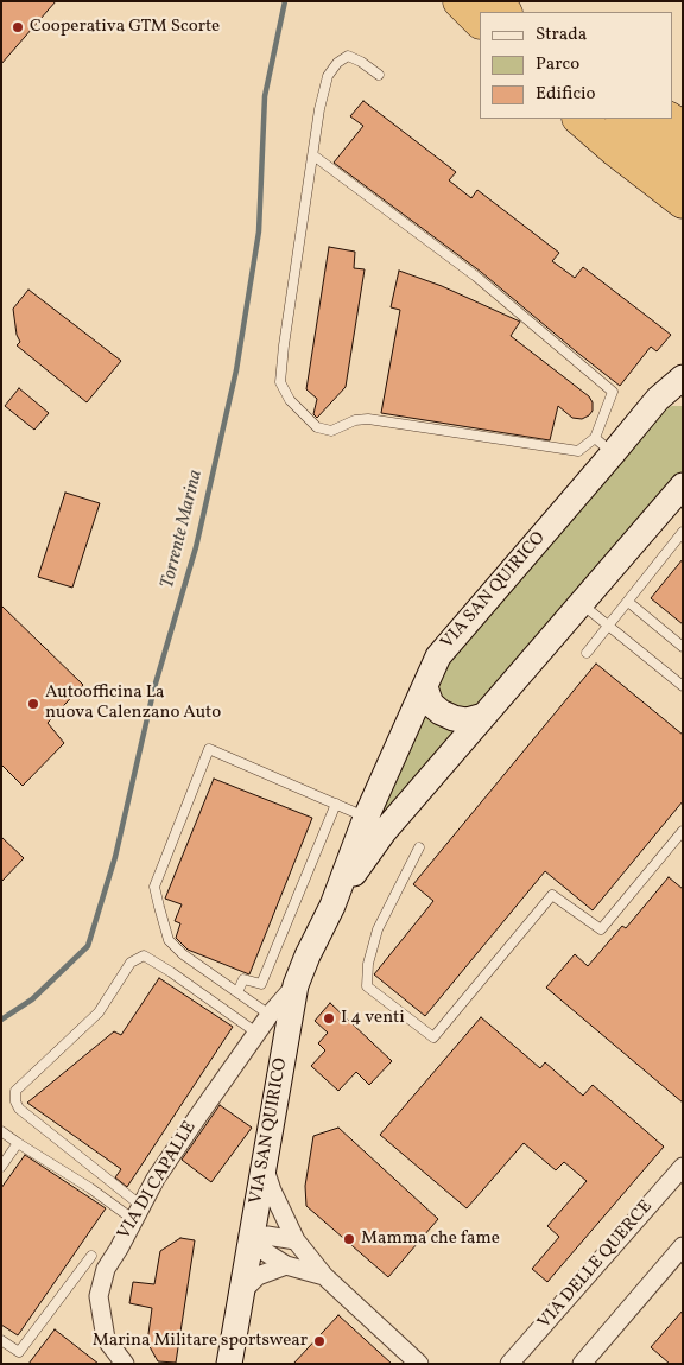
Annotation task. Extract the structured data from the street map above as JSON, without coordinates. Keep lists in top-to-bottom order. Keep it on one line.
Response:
{"streets":{"street":["VIA SAN QUIRICO","VIA DI CAPALLE","VIA DELLE QUERCE"]},"crossings":[["VIA SAN QUIRICO","VIA DI CAPALLE"]],"water":["Torrente Marina"],"places":["Cooperativa GTM Scorte","Autoofficina La nuova Calenzano Auto","I 4 venti","Mamma che fame","Marina Militare sportswear"],"legend":["Strada","Parco","Edificio"]}
